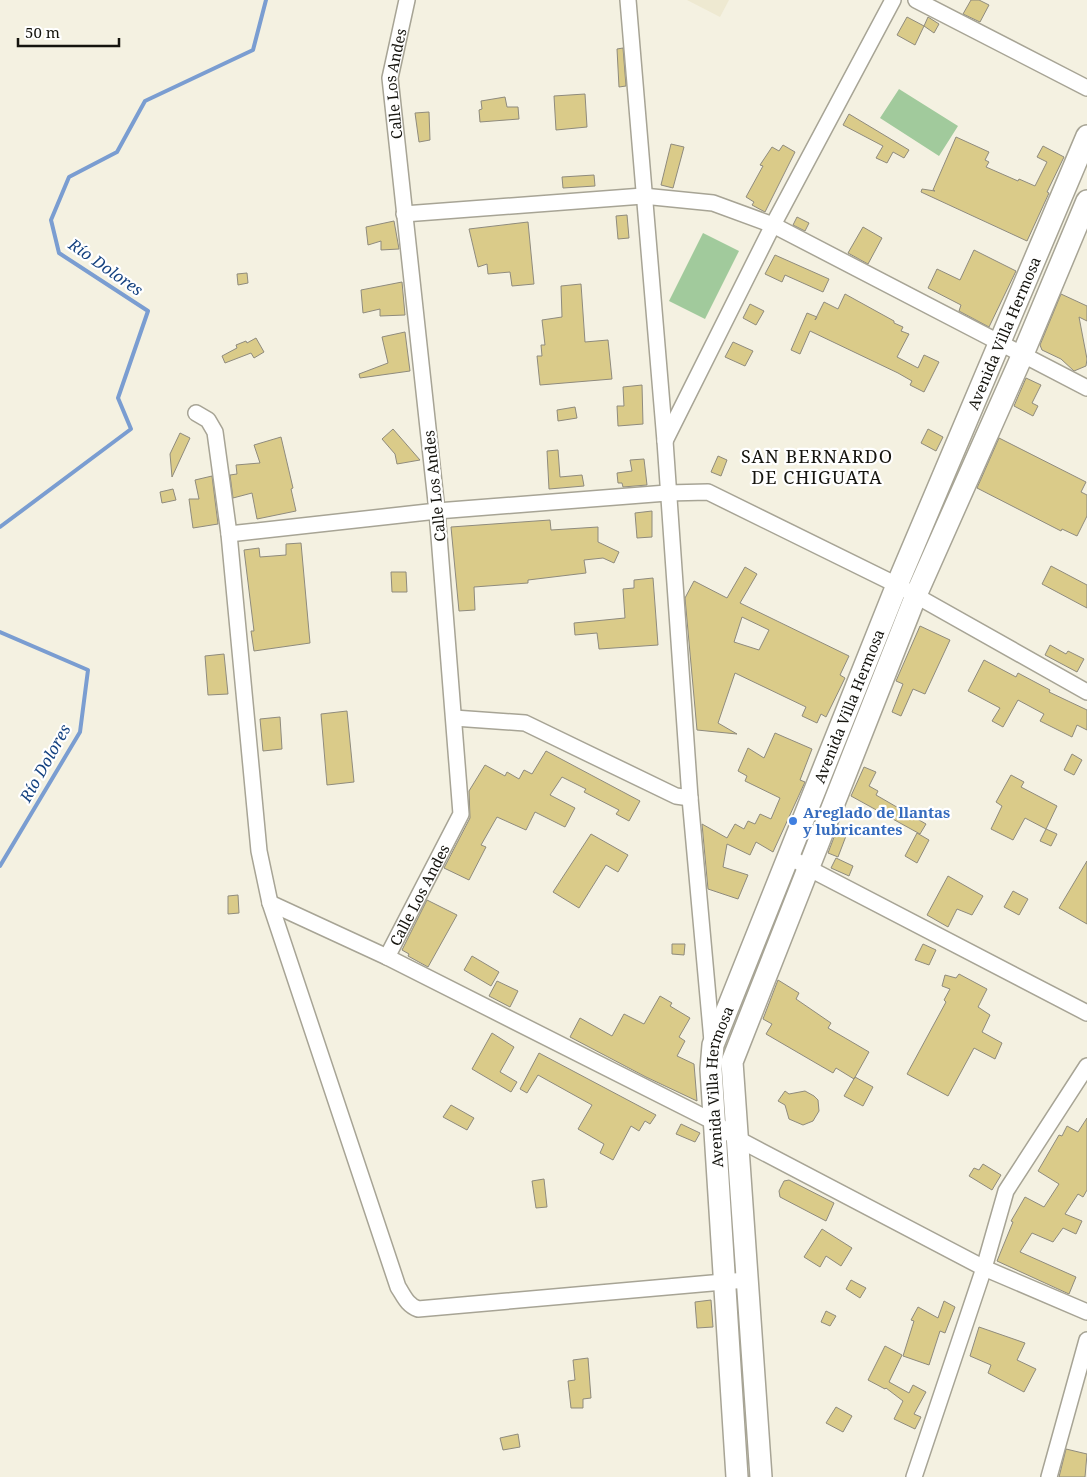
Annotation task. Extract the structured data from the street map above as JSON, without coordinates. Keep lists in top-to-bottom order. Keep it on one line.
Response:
{"streets":{"street":["Calle Los Andes","Avenida Villa Hermosa"]},"districts":["SAN BERNARDO DE CHIGUATA"],"water":["Río Dolores"],"places":["Areglado de llantas y lubricantes"],"scale_bar":"50 m"}
